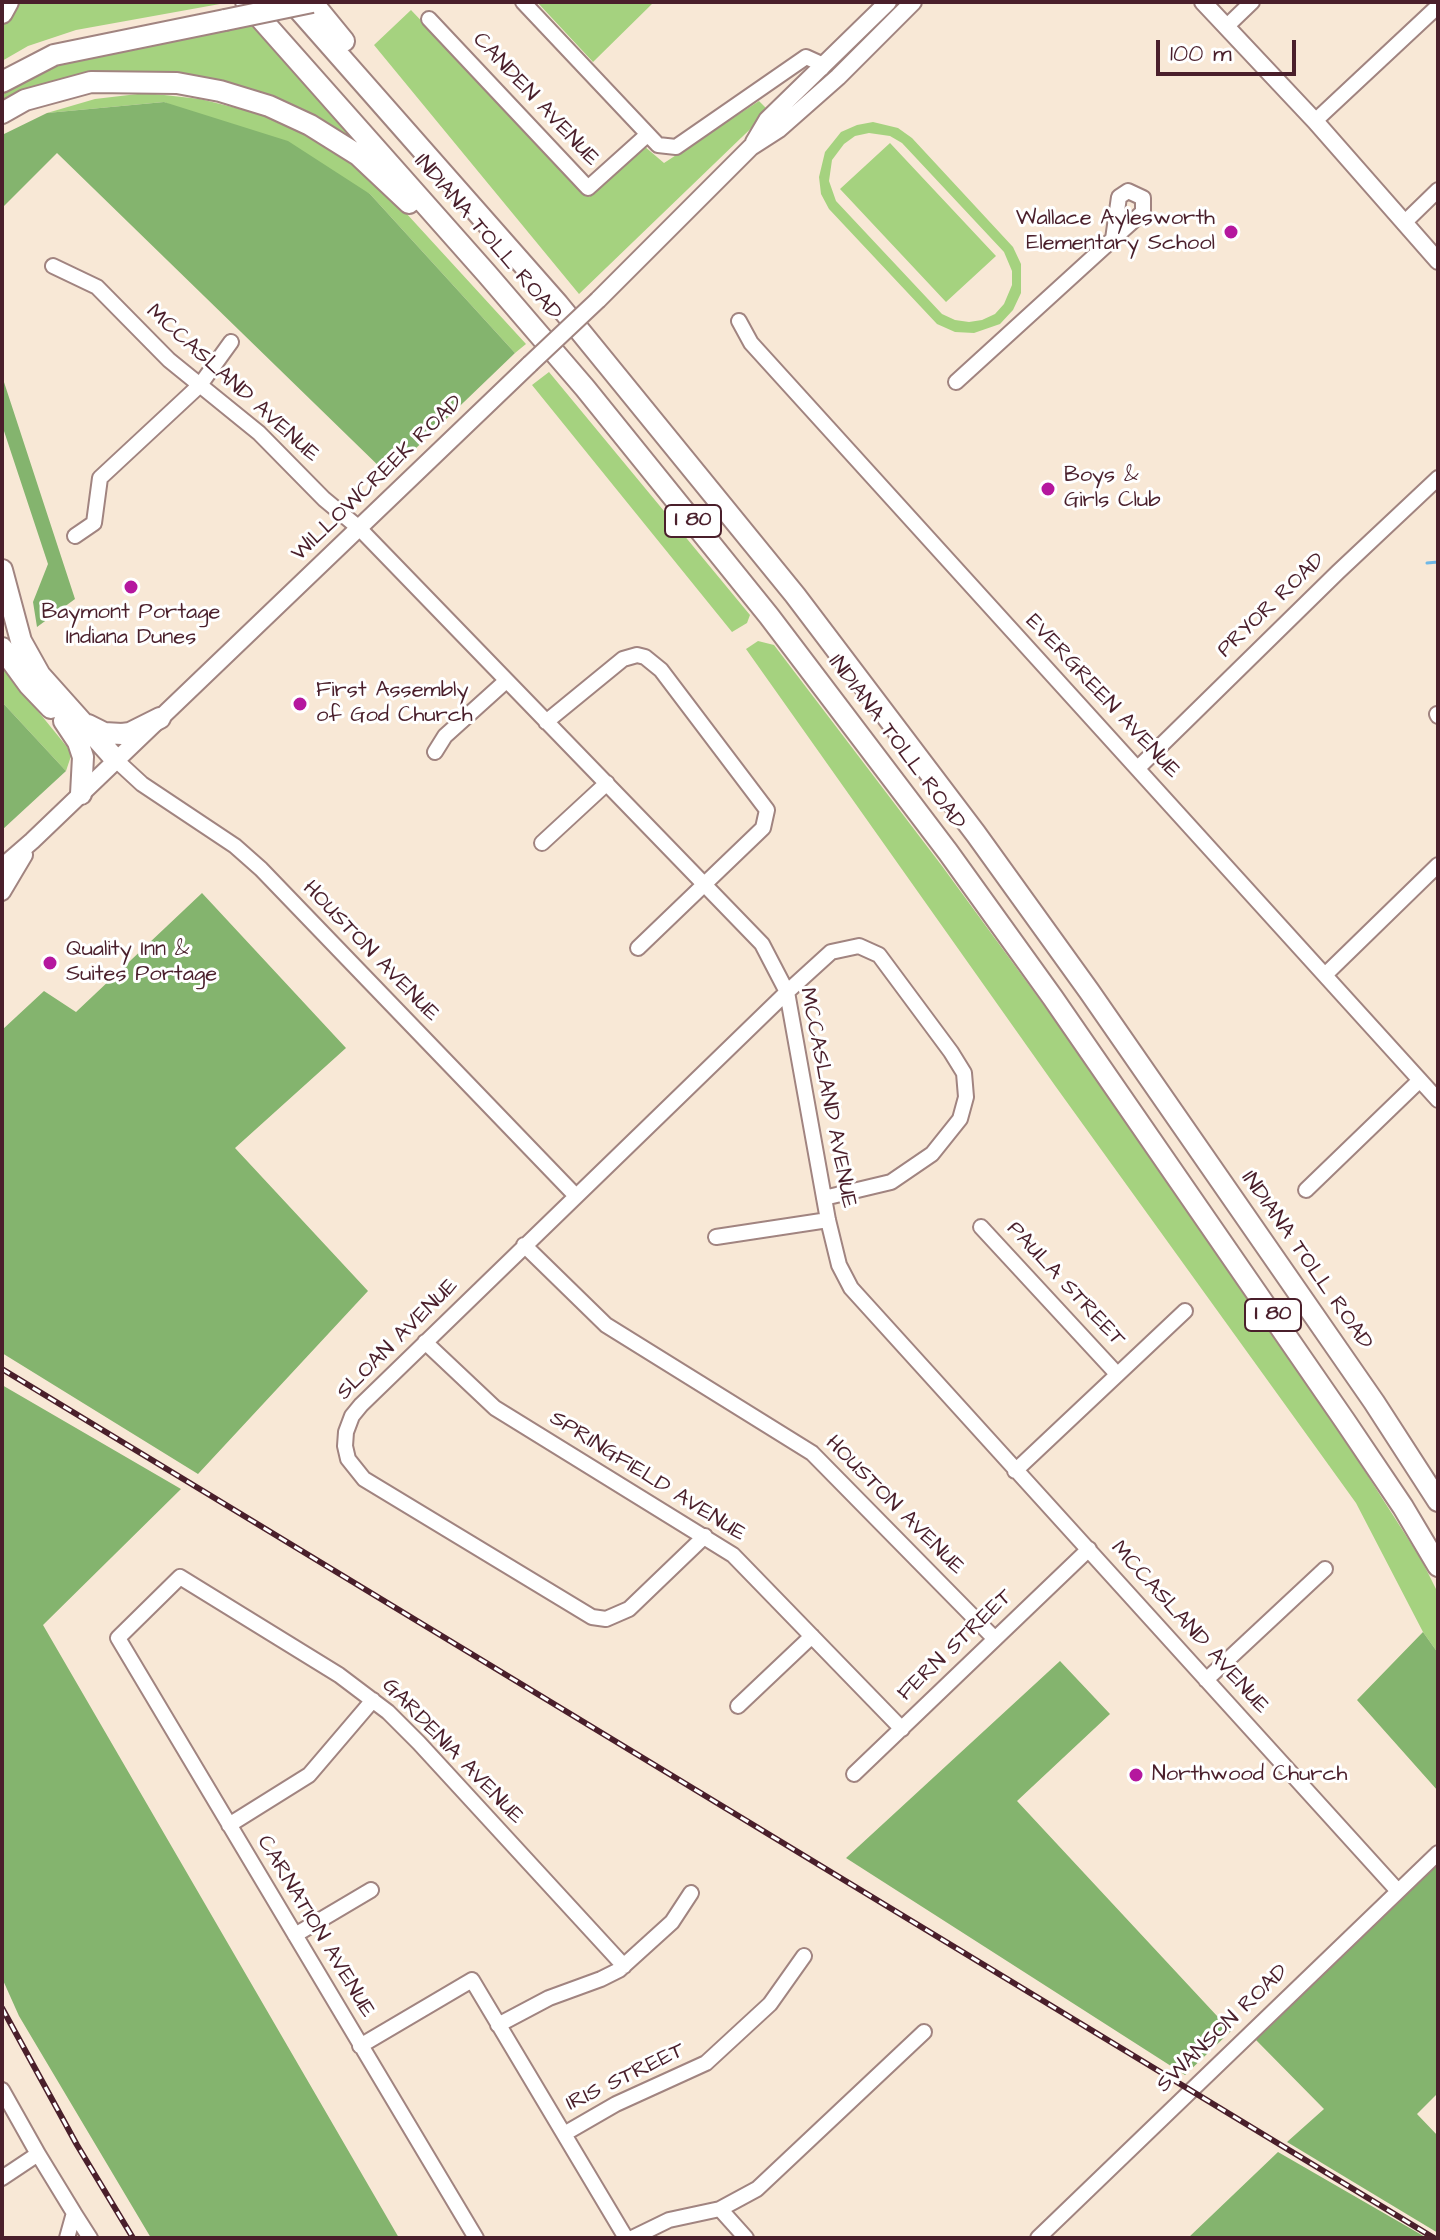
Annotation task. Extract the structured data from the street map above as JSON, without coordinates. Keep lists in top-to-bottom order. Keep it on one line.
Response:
{"streets":{"highway":["INDIANA TOLL ROAD","I 80"],"main road":["WILLOWCREEK ROAD"],"street":["CANDEN AVENUE","MCCASLAND AVENUE","PRYOR ROAD","EVERGREEN AVENUE","HOUSTON AVENUE","PAULA STREET","SLOAN AVENUE","SPRINGFIELD AVENUE","FERN STREET","GARDENIA AVENUE","CARNATION AVENUE","SWANSON ROAD","IRIS STREET"]},"crossings":[["MCCASLAND AVENUE","WILLOWCREEK ROAD"],["MCCASLAND AVENUE","SLOAN AVENUE"],["MCCASLAND AVENUE","FERN STREET"],["MCCASLAND AVENUE","SWANSON ROAD"],["WILLOWCREEK ROAD","HOUSTON AVENUE"],["PRYOR ROAD","EVERGREEN AVENUE"],["HOUSTON AVENUE","SLOAN AVENUE"],["HOUSTON AVENUE","FERN STREET"],["SLOAN AVENUE","SPRINGFIELD AVENUE"],["SPRINGFIELD AVENUE","FERN STREET"],["GARDENIA AVENUE","CARNATION AVENUE"]],"places":["Wallace Aylesworth Elementary School","Boys & Girls Club","Baymont Portage Indiana Dunes","First Assembly of God Church","Quality Inn & Suites Portage","Northwood Church"],"scale_bar":"100 m"}
